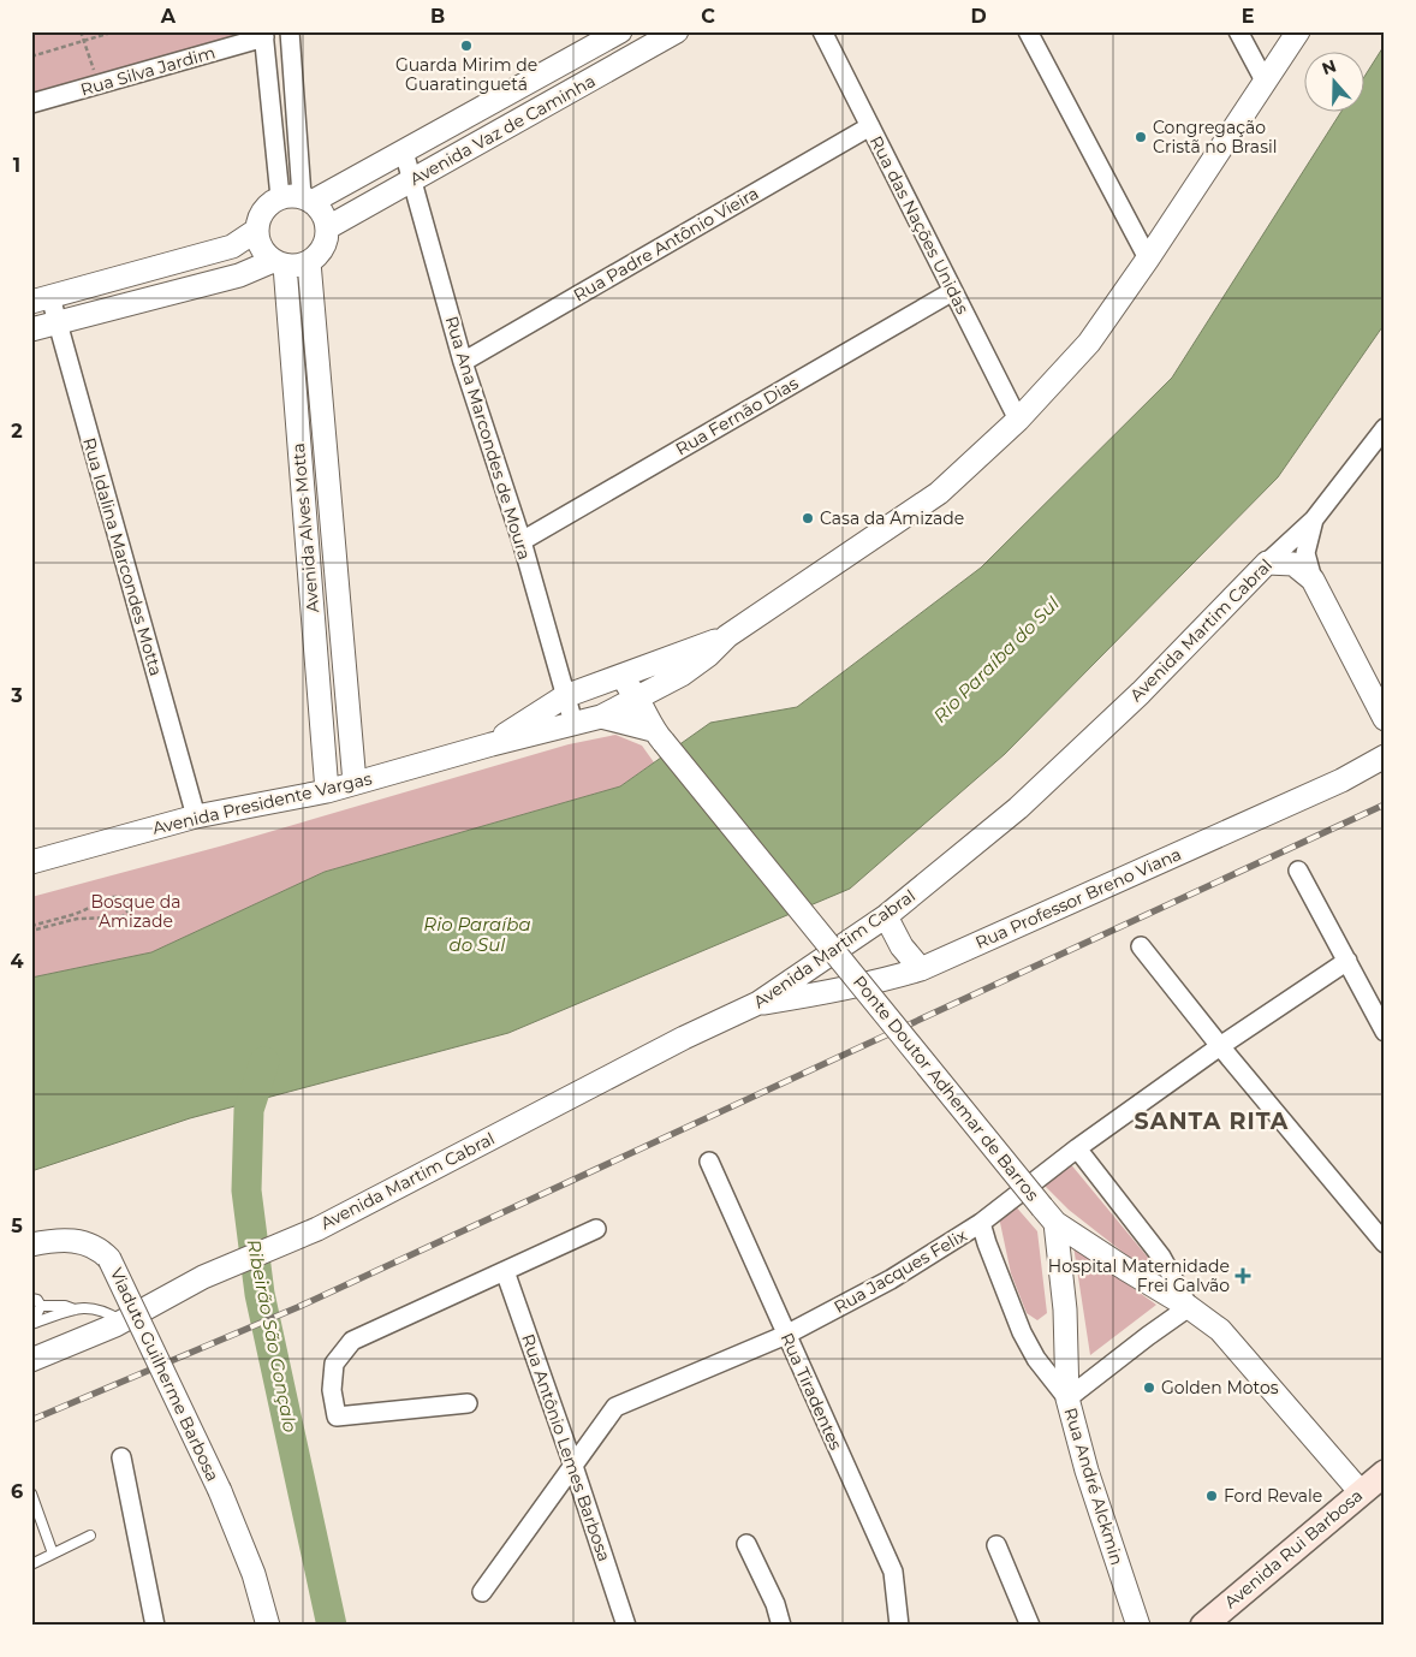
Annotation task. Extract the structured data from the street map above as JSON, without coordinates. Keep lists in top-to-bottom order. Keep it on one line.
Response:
{"streets":{"main road":["Avenida Rui Barbosa"],"street":["Rua Silva Jardim","Avenida Vaz de Caminha","Rua das Nações Unidas","Rua Padre Antônio Vieira","Rua Fernão Dias","Rua Ana Marcondes de Moura","Avenida Alves Motta","Rua Idalina Marcondes Motta","Avenida Martim Cabral","Avenida Presidente Vargas","Rua Professor Breno Viana","Ponte Doutor Adhemar de Barros","Rua Jacques Felix","Viaduto Guilherme Barbosa","Rua Tiradentes","Rua Antônio Lemes Barbosa","Rua André Alckmin"]},"crossings":[["Avenida Vaz de Caminha","Rua Ana Marcondes de Moura"],["Avenida Vaz de Caminha","Avenida Alves Motta"],["Rua das Nações Unidas","Rua Padre Antônio Vieira"],["Rua das Nações Unidas","Rua Fernão Dias"],["Rua das Nações Unidas","Avenida Presidente Vargas"],["Rua Padre Antônio Vieira","Rua Ana Marcondes de Moura"],["Rua Fernão Dias","Rua Ana Marcondes de Moura"],["Rua Ana Marcondes de Moura","Avenida Presidente Vargas"],["Avenida Alves Motta","Avenida Presidente Vargas"],["Rua Idalina Marcondes Motta","Avenida Presidente Vargas"],["Avenida Martim Cabral","Rua Professor Breno Viana"],["Avenida Presidente Vargas","Ponte Doutor Adhemar de Barros"],["Ponte Doutor Adhemar de Barros","Avenida Rui Barbosa"],["Rua Jacques Felix","Rua Tiradentes"],["Rua Jacques Felix","Rua Antônio Lemes Barbosa"],["Rua Jacques Felix","Rua André Alckmin"]],"districts":["SANTA RITA"],"water":["Rio Paraíba do Sul","Ribeirão São Gonçalo"],"parks":["Bosque da Amizade"],"places":{"other":["Guarda Mirim de Guaratinguetá","Congregação Cristã no Brasil","Casa da Amizade","Golden Motos","Ford Revale"],"health":["Hospital Maternidade Frei Galvão"]},"north":"top","grid":{"columns":["A","B","C","D","E"],"rows":["1","2","3","4","5","6"]}}
